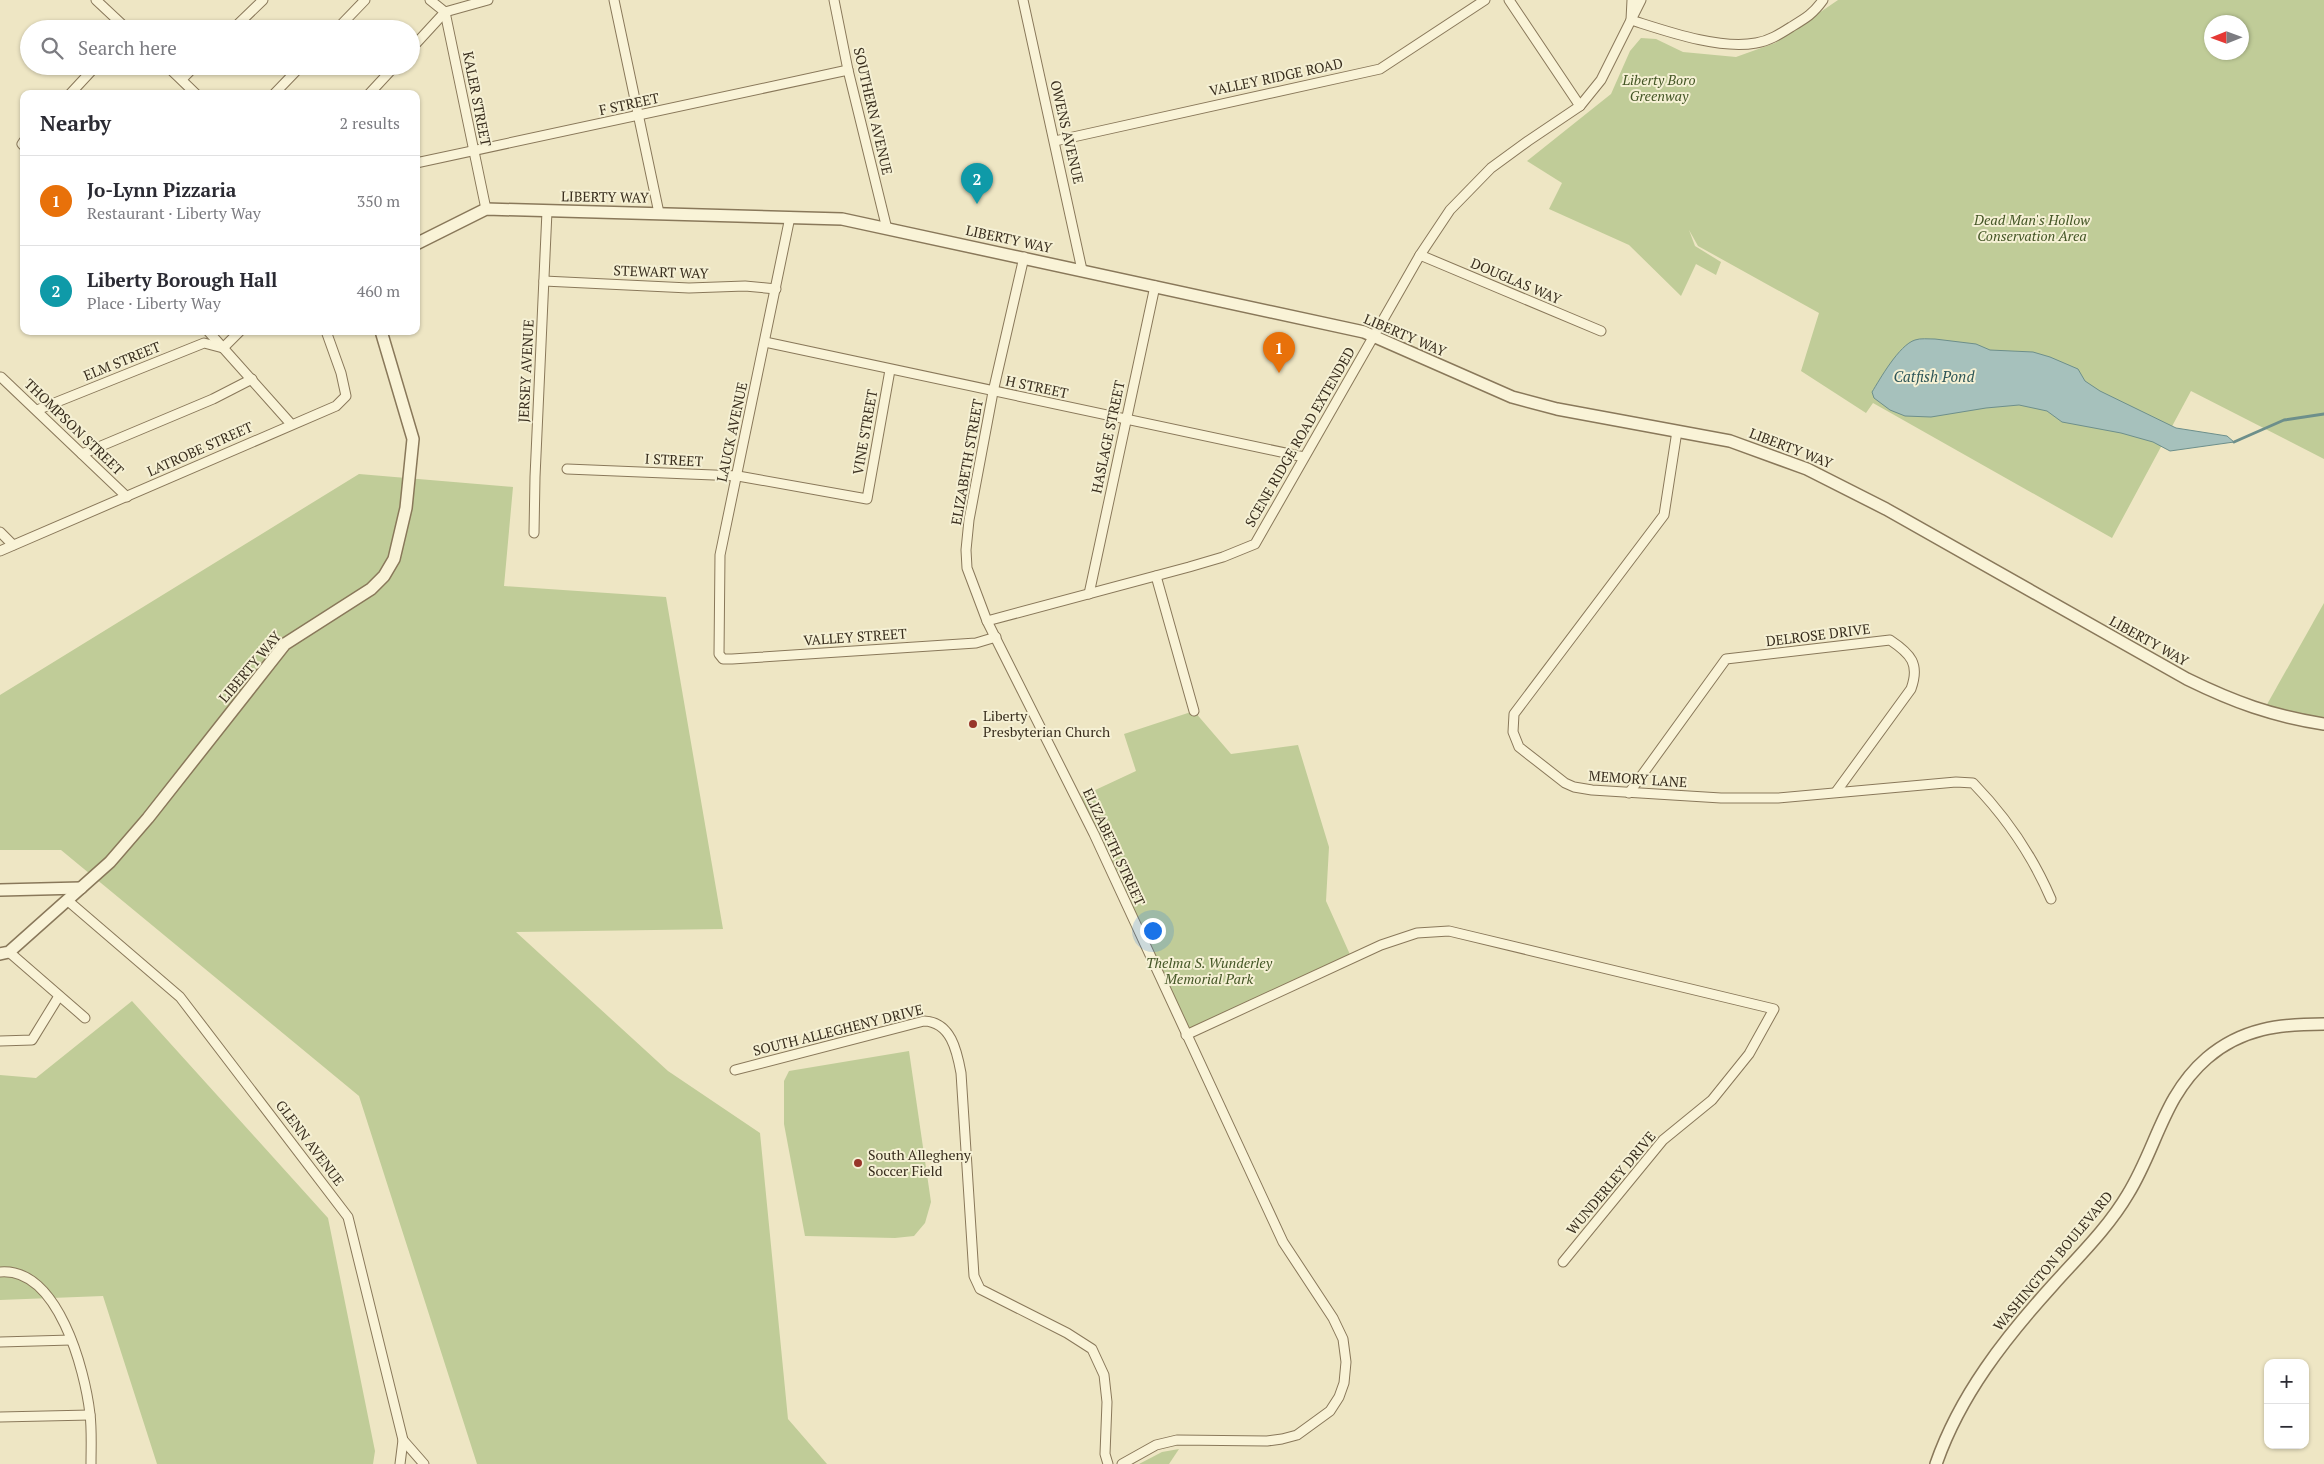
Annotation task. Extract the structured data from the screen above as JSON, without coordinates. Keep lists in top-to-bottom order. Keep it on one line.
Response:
{"streets":{"street":["VALLEY RIDGE ROAD","KALER STREET","F STREET","SOUTHERN AVENUE","OWENS AVENUE","LIBERTY WAY","STEWART WAY","DOUGLAS WAY","ELM STREET","JERSEY AVENUE","H STREET","THOMPSON STREET","LAUCK AVENUE","VINE STREET","HASLAGE STREET","SCENE RIDGE ROAD EXTENDED","LATROBE STREET","I STREET","ELIZABETH STREET","DELROSE DRIVE","VALLEY STREET","MEMORY LANE","SOUTH ALLEGHENY DRIVE","GLENN AVENUE","WUNDERLEY DRIVE","WASHINGTON BOULEVARD"]},"crossings":[["VALLEY RIDGE ROAD","OWENS AVENUE"],["KALER STREET","F STREET"],["KALER STREET","LIBERTY WAY"],["F STREET","SOUTHERN AVENUE"],["SOUTHERN AVENUE","LIBERTY WAY"],["OWENS AVENUE","LIBERTY WAY"],["LIBERTY WAY","JERSEY AVENUE"],["LIBERTY WAY","LAUCK AVENUE"],["LIBERTY WAY","HASLAGE STREET"],["LIBERTY WAY","SCENE RIDGE ROAD EXTENDED"],["LIBERTY WAY","ELIZABETH STREET"],["LIBERTY WAY","MEMORY LANE"],["LIBERTY WAY","GLENN AVENUE"],["STEWART WAY","JERSEY AVENUE"],["STEWART WAY","LAUCK AVENUE"],["DOUGLAS WAY","SCENE RIDGE ROAD EXTENDED"],["ELM STREET","THOMPSON STREET"],["H STREET","LAUCK AVENUE"],["H STREET","VINE STREET"],["H STREET","HASLAGE STREET"],["H STREET","SCENE RIDGE ROAD EXTENDED"],["H STREET","ELIZABETH STREET"],["THOMPSON STREET","LATROBE STREET"],["LAUCK AVENUE","I STREET"],["LAUCK AVENUE","VALLEY STREET"],["VINE STREET","I STREET"],["ELIZABETH STREET","VALLEY STREET"],["ELIZABETH STREET","WUNDERLEY DRIVE"],["DELROSE DRIVE","MEMORY LANE"]],"water":["Catfish Pond"],"parks":["Liberty Boro Greenway","Dead Man's Hollow Conservation Area","Thelma S. Wunderley Memorial Park"],"places":["Liberty Presbyterian Church","South Allegheny Soccer Field"],"north":"left","page":{"search":"Search here","heading":["Nearby","2 results"],"list":[{"mark":"1","name":"Jo-Lynn Pizzaria","note":"Restaurant · Liberty Way","value":"350 m"},{"mark":"2","name":"Liberty Borough Hall","note":"Place · Liberty Way","value":"460 m"}],"pins":["2","1"],"map_buttons":["+","−"]}}
